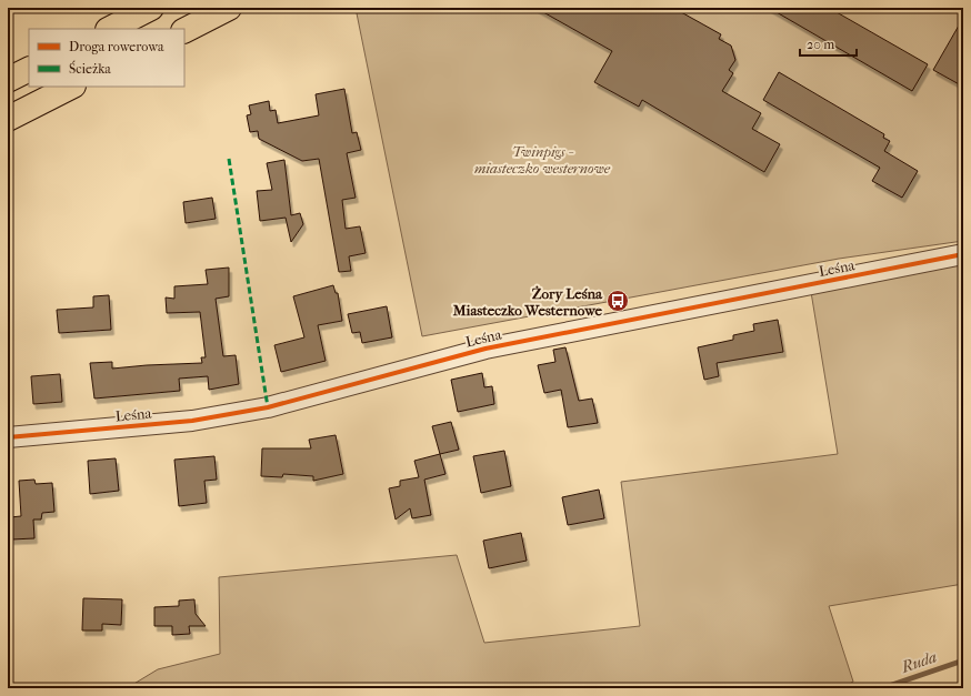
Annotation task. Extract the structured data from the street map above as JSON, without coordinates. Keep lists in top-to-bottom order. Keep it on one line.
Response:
{"streets":{"street":["Leśna"]},"water":["Ruda"],"parks":["Twinpigs - miasteczko westernowe"],"places":{"bus stop":["Żory Leśna Miasteczko Westernowe"]},"legend":["Droga rowerowa","Ścieżka"],"scale_bar":"20 m"}
